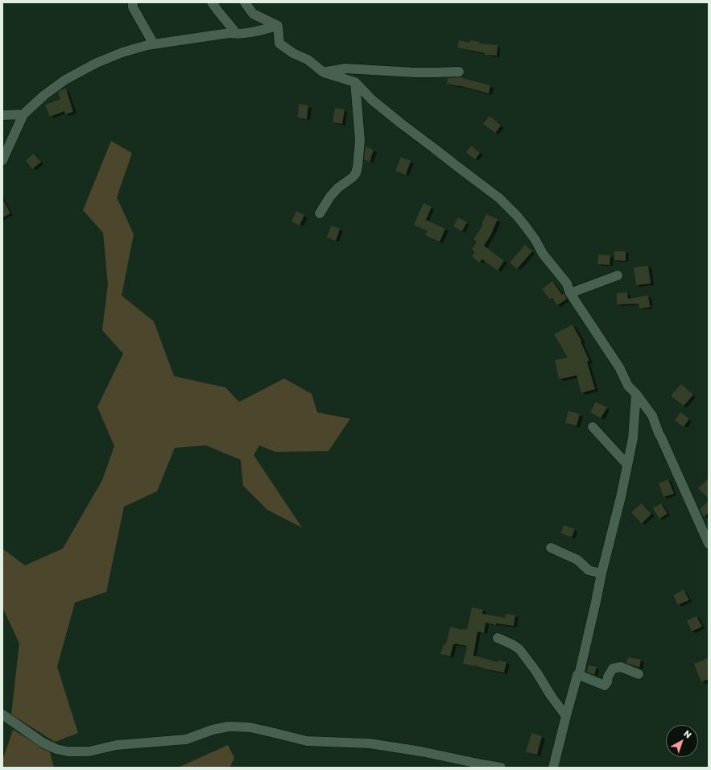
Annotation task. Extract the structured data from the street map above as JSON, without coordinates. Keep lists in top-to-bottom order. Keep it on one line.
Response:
{"north":"top right"}
